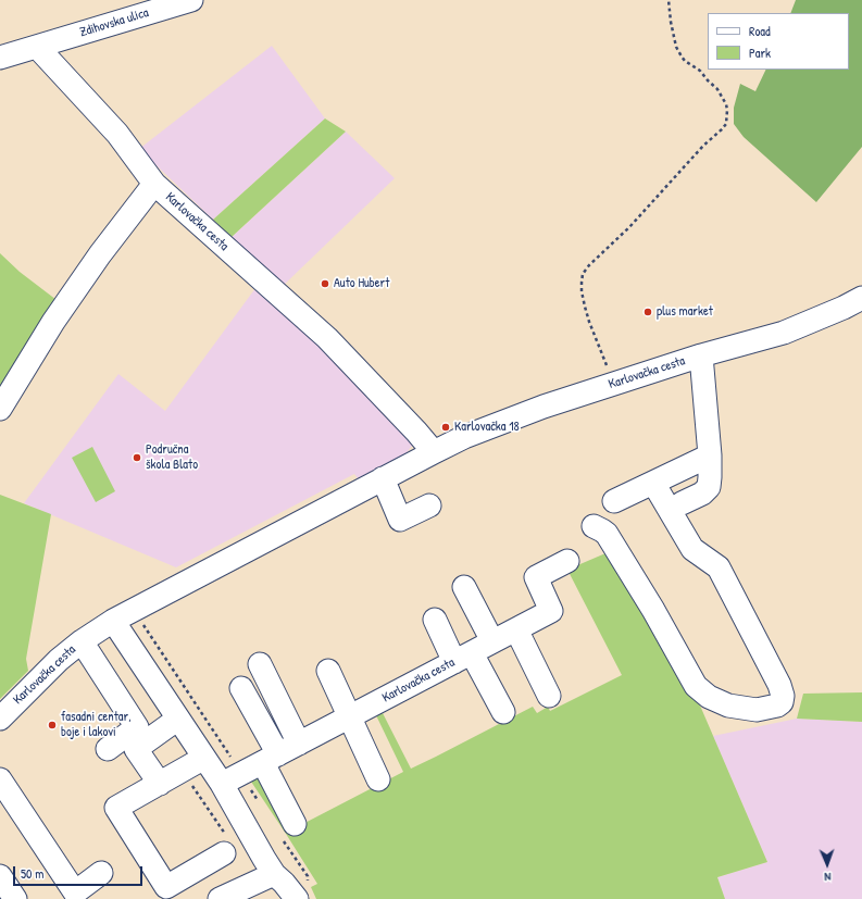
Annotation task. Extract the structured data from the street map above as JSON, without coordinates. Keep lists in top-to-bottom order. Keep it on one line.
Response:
{"streets":{"street":["Zdihovska ulica","Karlovačka cesta"]},"places":["Auto Hubert","plus market","Karlovačka 18","Područna škola Blato","fasadni centar, boje i lakovi"],"legend":["Road","Park"],"scale_bar":"50 m","north":"bottom"}
